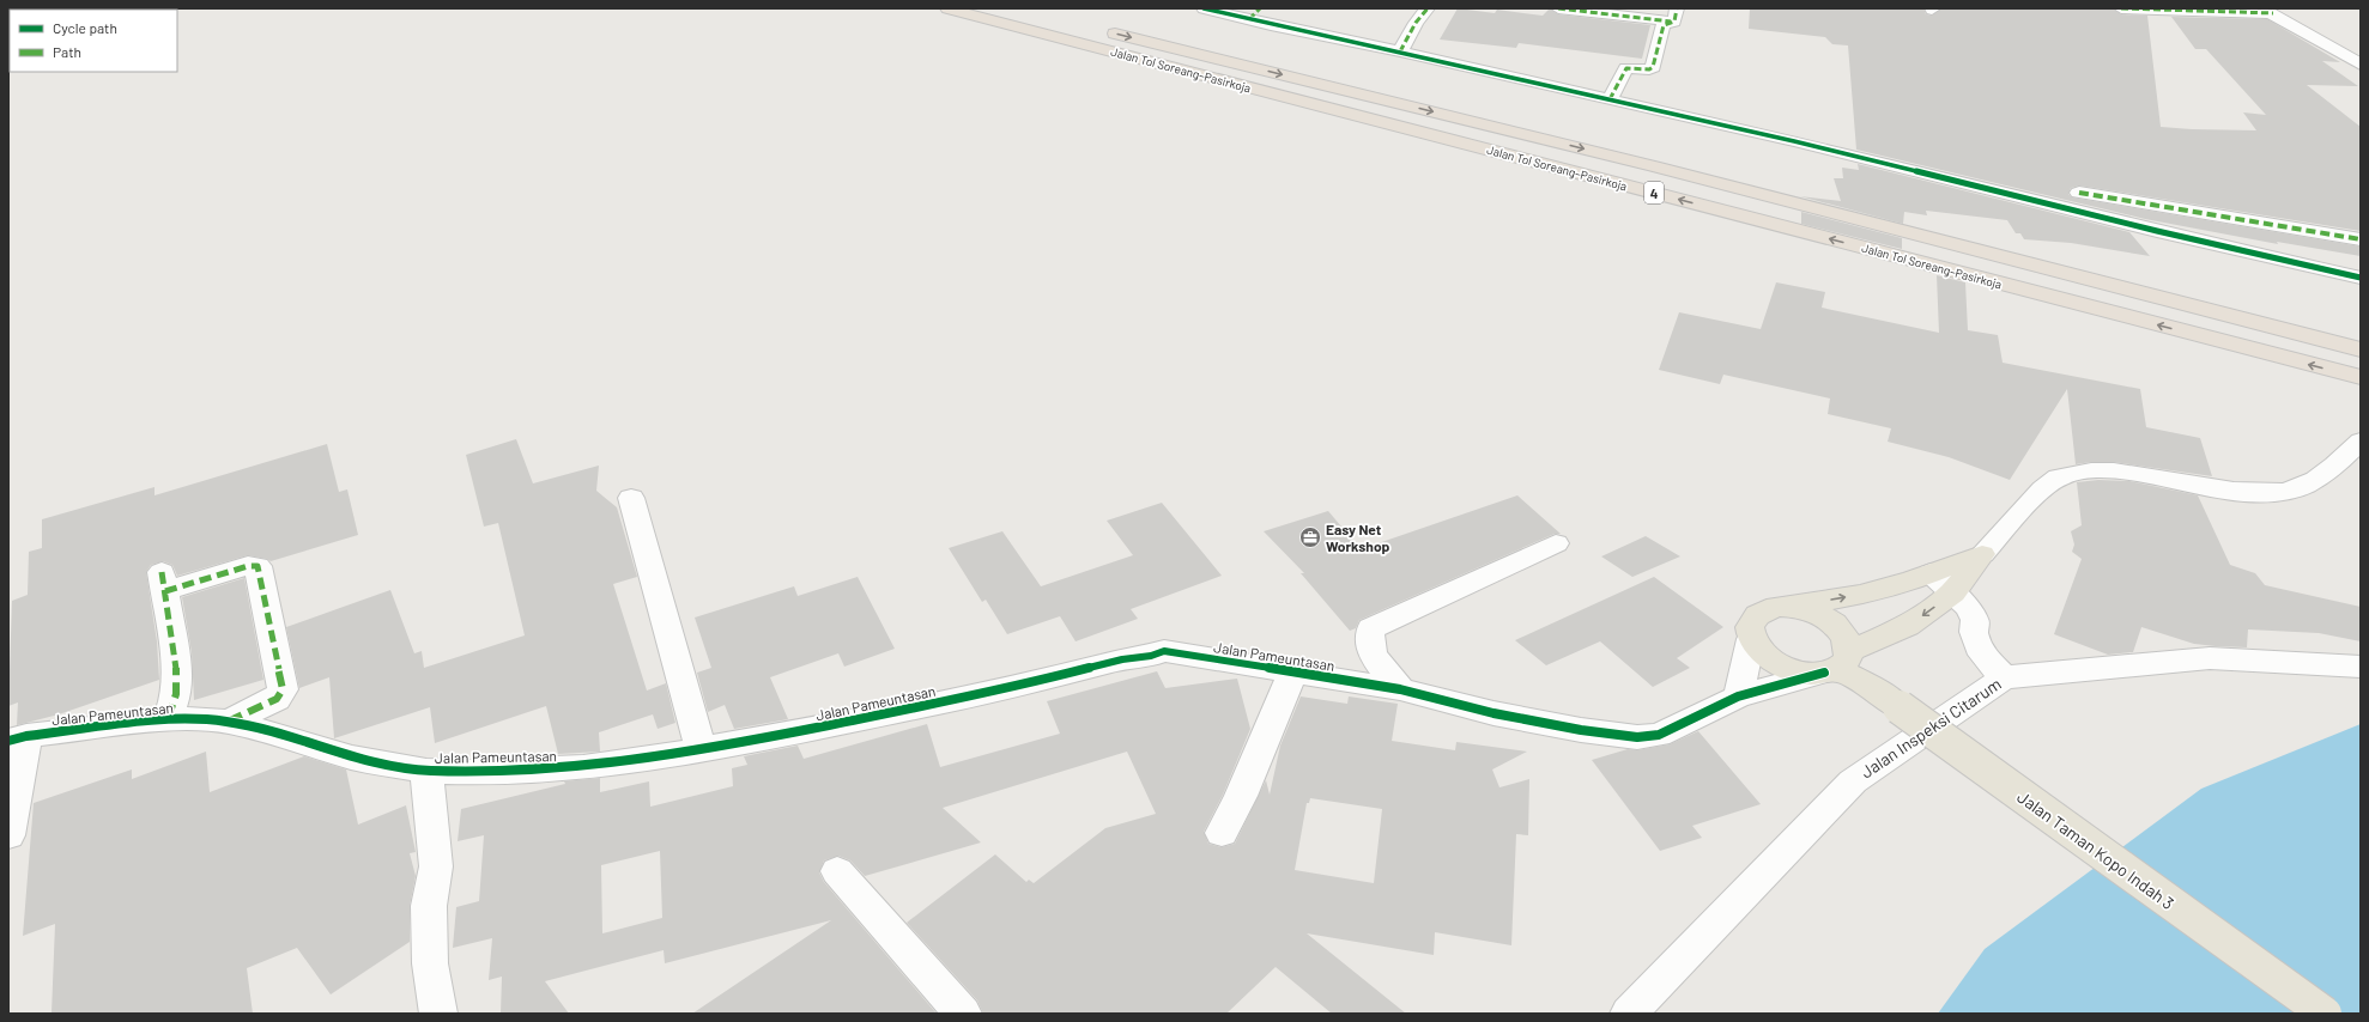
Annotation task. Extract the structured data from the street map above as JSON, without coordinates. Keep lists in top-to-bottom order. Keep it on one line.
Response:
{"streets":{"highway":["Jalan Tol Soreang–Pasirkoja","4"],"main road":["Jalan Taman Kopo Indah 3"],"street":["Jalan Pameuntasan","Jalan Inspeksi Citarum"]},"crossings":[["Jalan Pameuntasan","Jalan Taman Kopo Indah 3"]],"places":{"office":["Easy Net Workshop"]},"legend":["Cycle path","Path"]}
